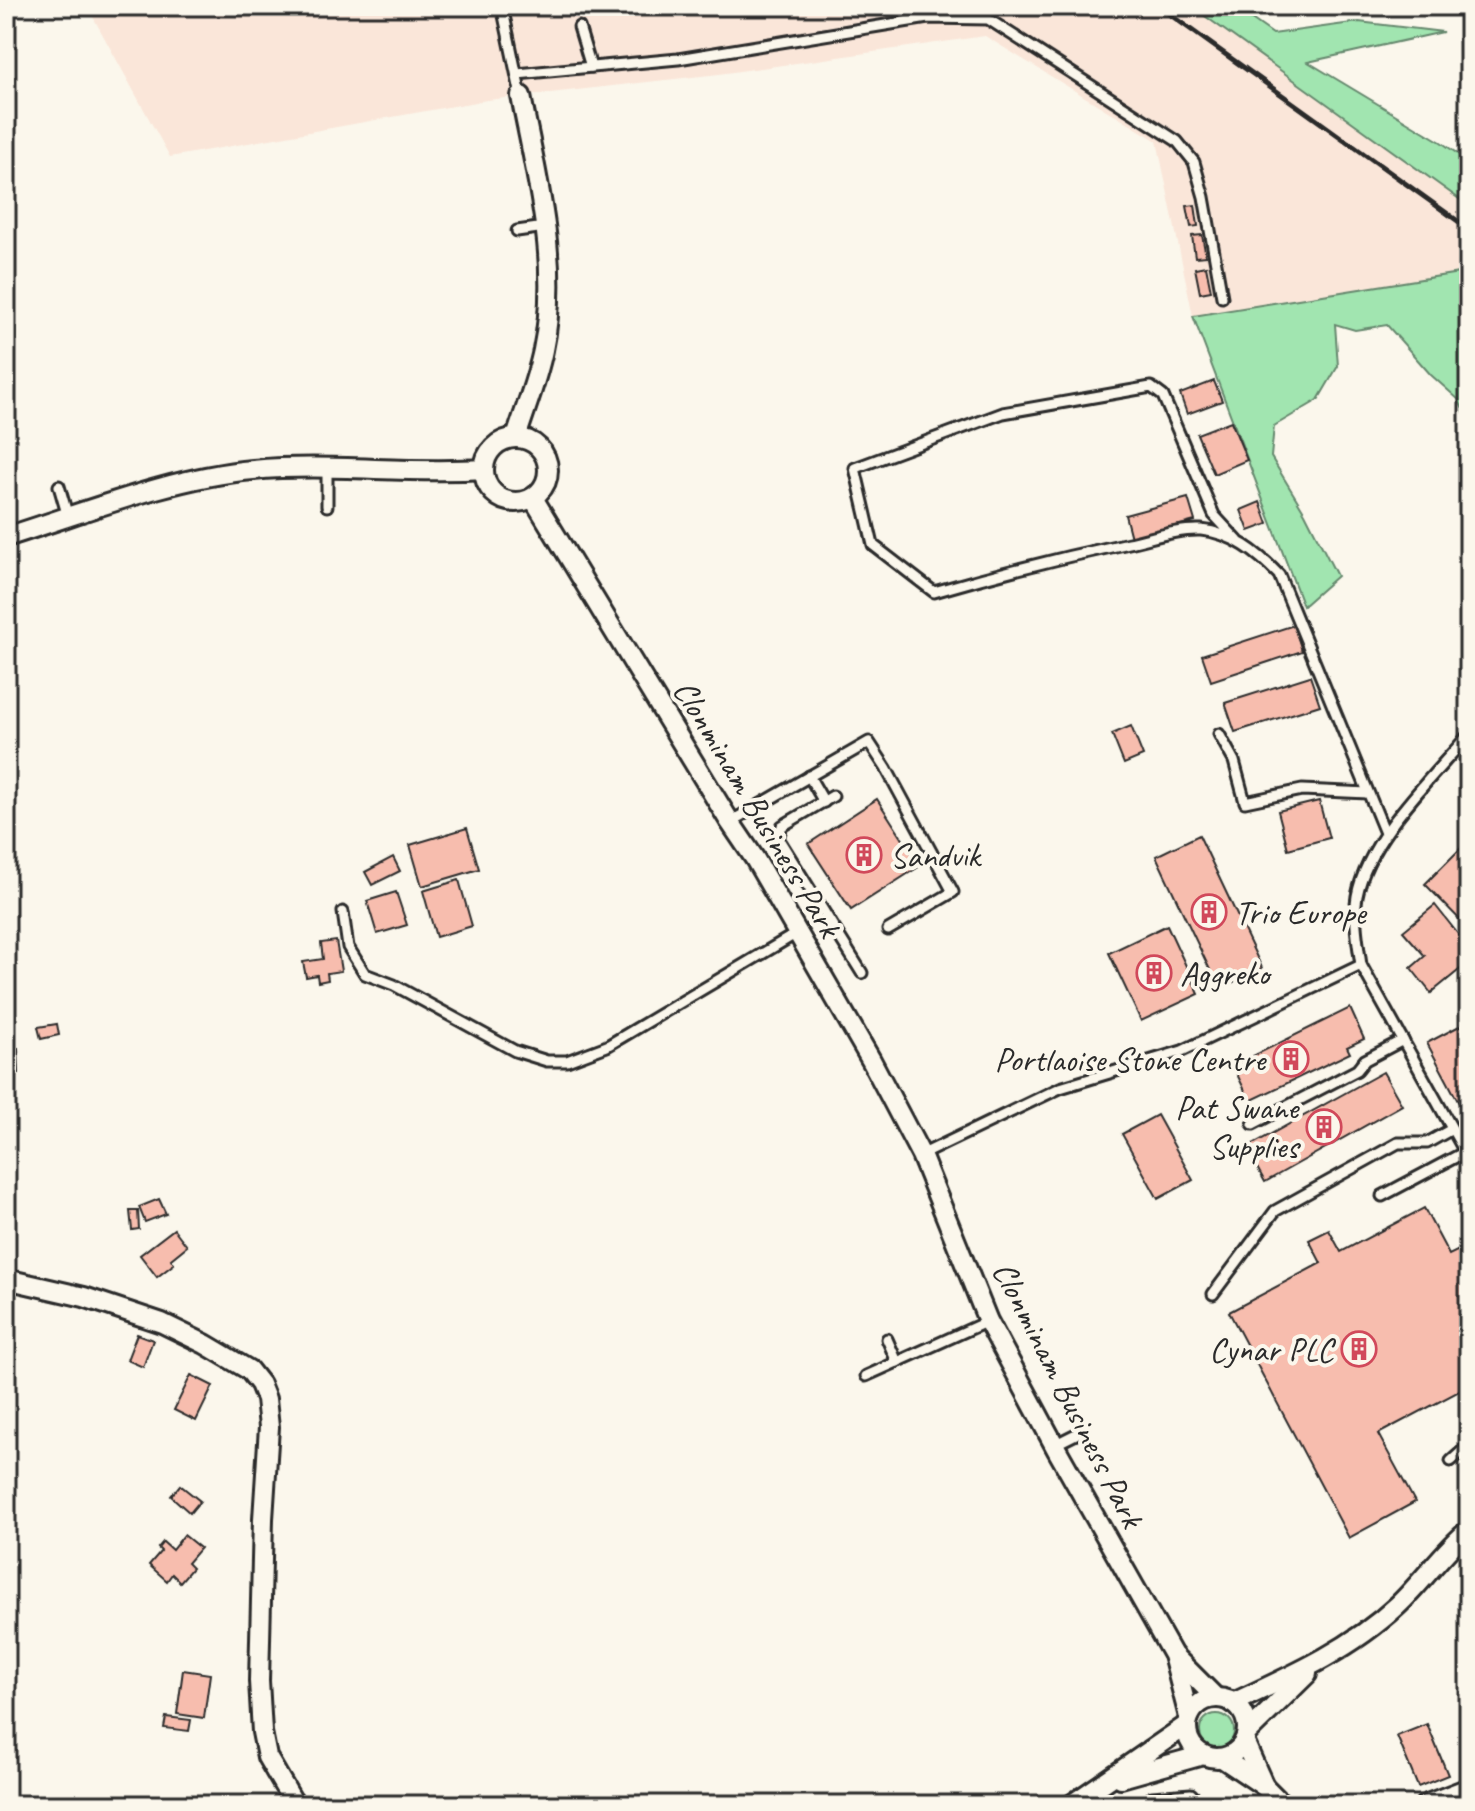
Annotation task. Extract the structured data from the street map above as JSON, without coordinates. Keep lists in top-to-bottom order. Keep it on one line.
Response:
{"streets":{"street":["Clonminam Business Park"]},"places":{"building":["Sandvik","Trio Europe","Aggreko","Portlaoise Stone Centre","Pat Swane Supplies","Cynar PLC"]}}
